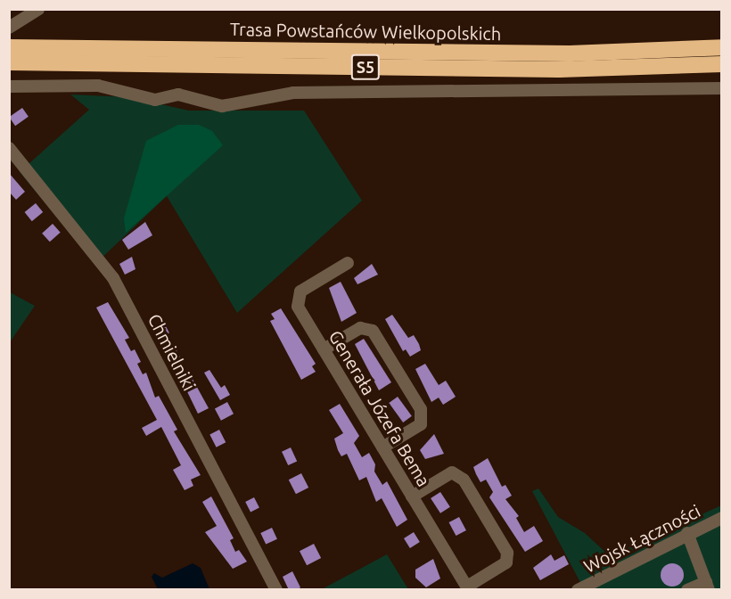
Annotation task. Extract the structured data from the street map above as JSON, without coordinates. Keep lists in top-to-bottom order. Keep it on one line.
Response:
{"streets":{"highway":["Trasa Powstańców Wielkopolskich","S5"],"street":["Chmielniki","Generała Józefa Bema","Wojsk Łączności"]}}
